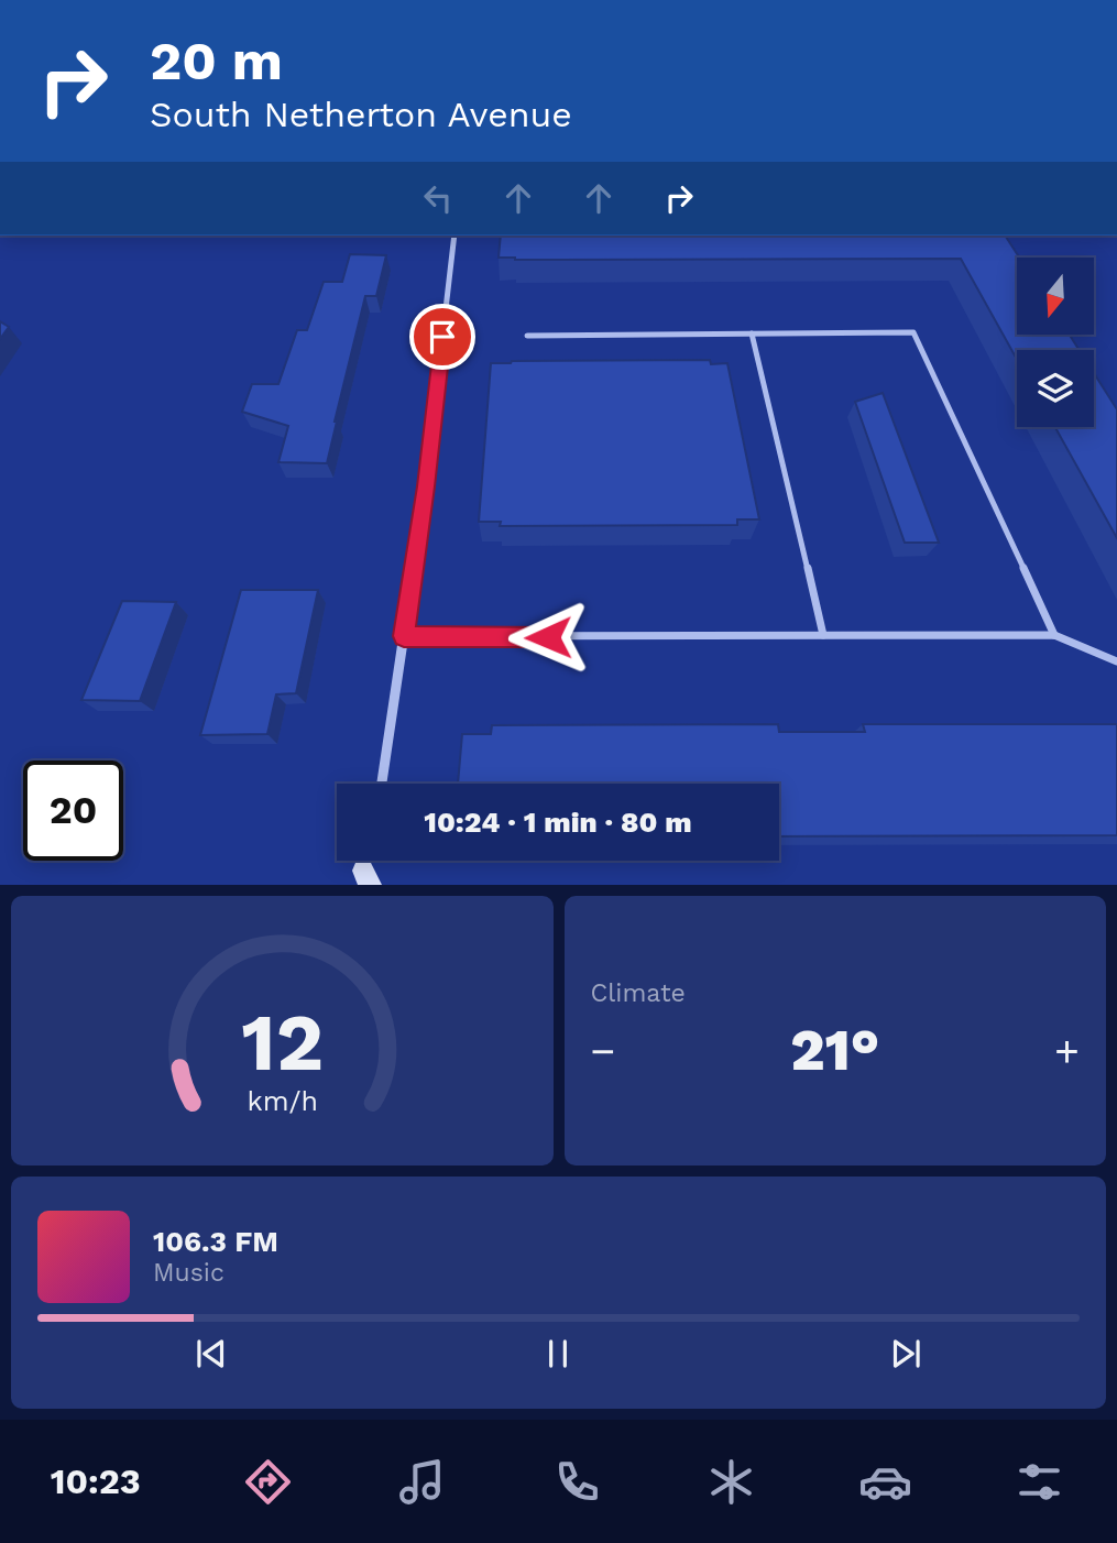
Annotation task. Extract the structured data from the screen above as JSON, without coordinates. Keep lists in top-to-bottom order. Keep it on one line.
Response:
{"north":"bottom","page":{"turn":["20 m","South Netherton Avenue"],"limit":"20","trip":"10:24 · 1 min · 80 m","tile":"Climate","heat":["−","21°","+"],"song":["106.3 FM","Music"],"tabs":"10:23","gauge":["12","km/h"]}}
